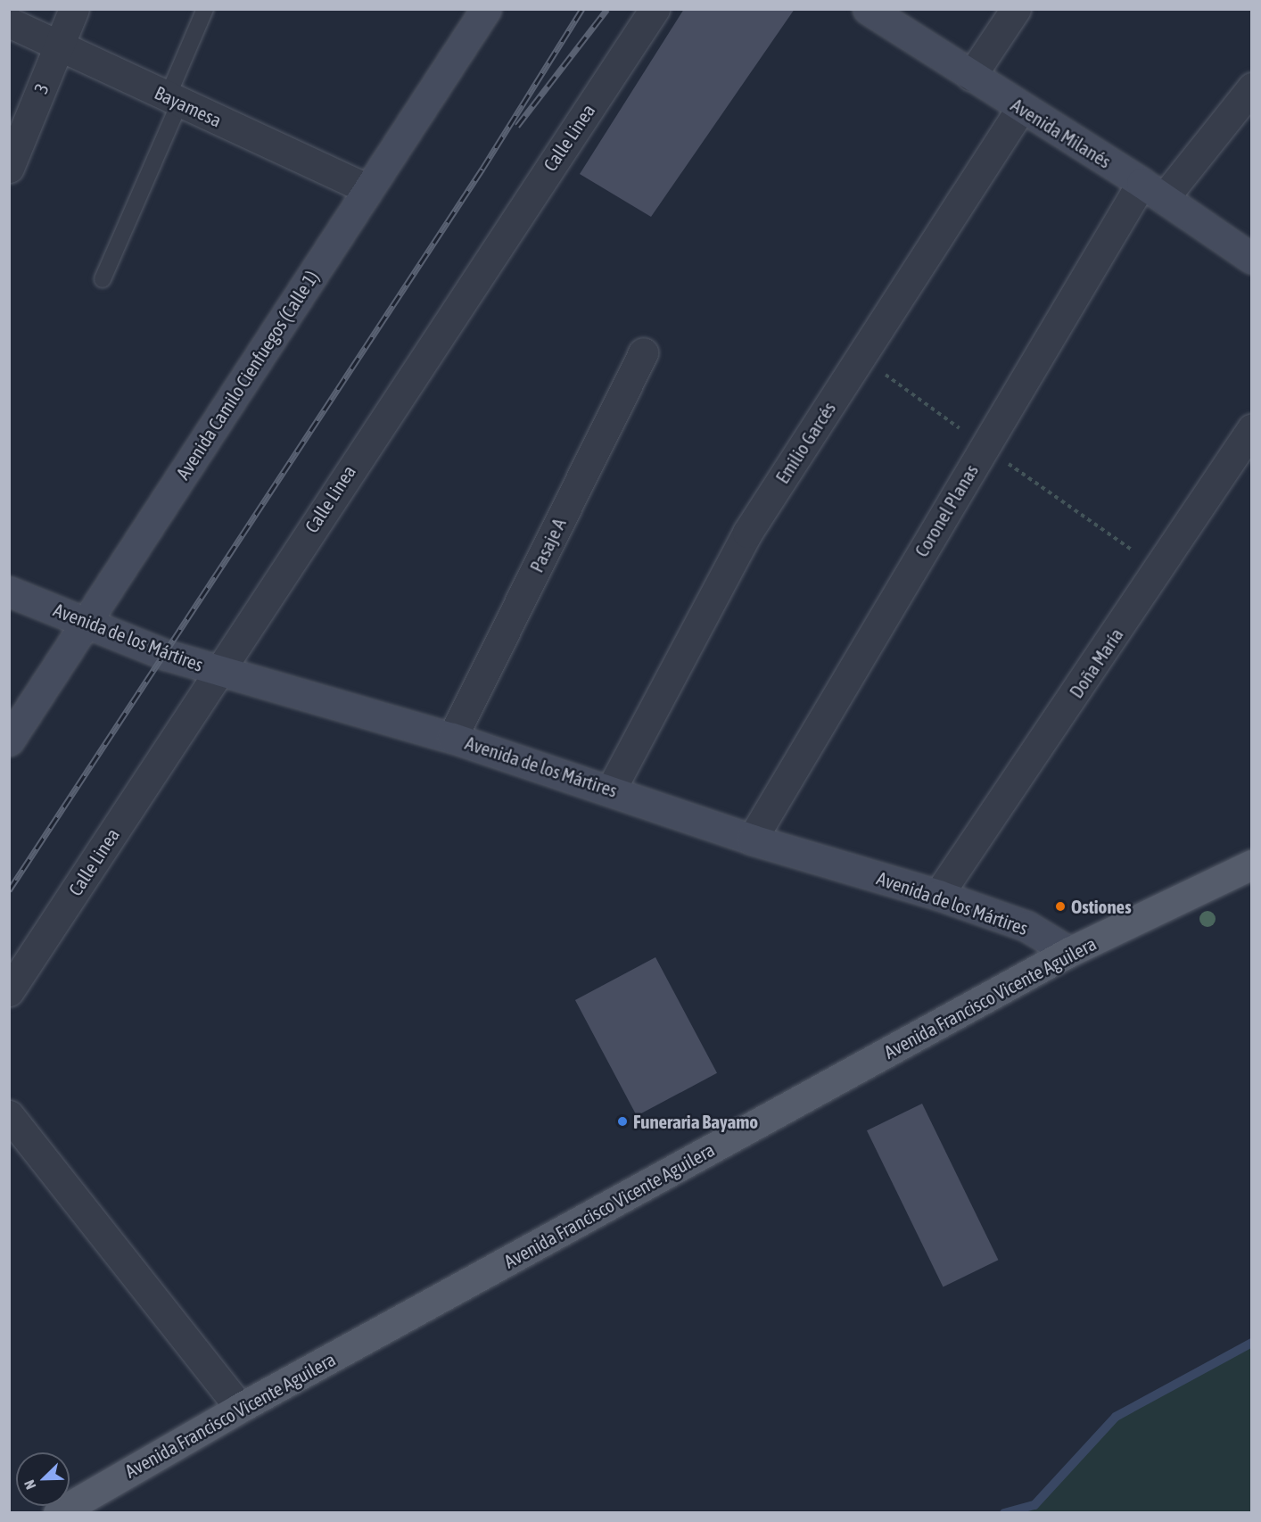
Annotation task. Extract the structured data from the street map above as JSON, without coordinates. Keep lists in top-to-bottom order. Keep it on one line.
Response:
{"streets":{"main road":["Avenida Francisco Vicente Aguilera"],"street":["3","Bayamesa","Avenida Milanés","Calle Linea","Avenida Camilo Cienfuegos (Calle 1)","Emilio Garcés","Coronel Planas","Pasaje A","Avenida de los Mártires","Doña María"]},"crossings":[["3","Bayamesa"],["Bayamesa","Avenida Camilo Cienfuegos (Calle 1)"],["Avenida Milanés","Emilio Garcés"],["Avenida Milanés","Coronel Planas"],["Calle Linea","Avenida de los Mártires"],["Avenida Camilo Cienfuegos (Calle 1)","Avenida de los Mártires"],["Emilio Garcés","Avenida de los Mártires"],["Coronel Planas","Avenida de los Mártires"],["Pasaje A","Avenida de los Mártires"],["Avenida de los Mártires","Doña María"],["Avenida de los Mártires","Avenida Francisco Vicente Aguilera"]],"places":["Ostiones","Funeraria Bayamo"],"north":"bottom left"}
